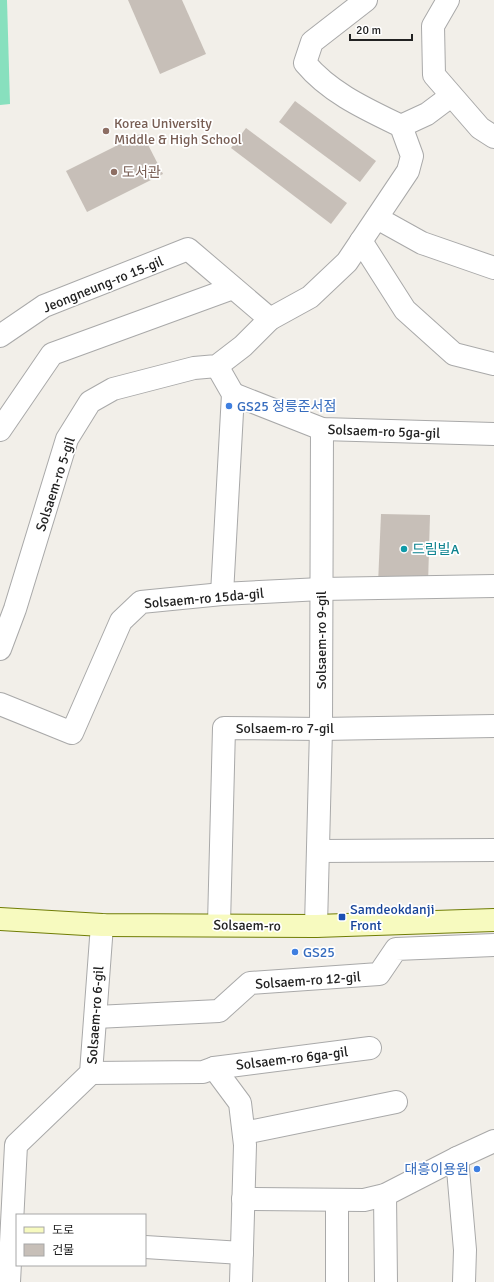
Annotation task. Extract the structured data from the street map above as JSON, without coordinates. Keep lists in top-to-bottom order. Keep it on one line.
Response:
{"streets":{"main road":["Solsaem-ro"],"street":["Jeongneung-ro 15-gil","Solsaem-ro 5ga-gil","Solsaem-ro 5-gil","Solsaem-ro 15da-gil","Solsaem-ro 9-gil","Solsaem-ro 7-gil","Solsaem-ro 12-gil","Solsaem-ro 6-gil","Solsaem-ro 6ga-gil"]},"crossings":[["Solsaem-ro 5ga-gil","Solsaem-ro 9-gil"],["Solsaem-ro 15da-gil","Solsaem-ro 9-gil"],["Solsaem-ro 9-gil","Solsaem-ro 7-gil"],["Solsaem-ro 9-gil","Solsaem-ro"],["Solsaem-ro 7-gil","Solsaem-ro"],["Solsaem-ro","Solsaem-ro 6-gil"],["Solsaem-ro 12-gil","Solsaem-ro 6-gil"],["Solsaem-ro 6-gil","Solsaem-ro 6ga-gil"]],"places":{"other":["Korea University Middle & High School","도서관","GS25 정릉준서점","드림빌A","GS25","대흥이용원"],"transit":["Samdeokdanji Front"]},"legend":["도로","건물"],"scale_bar":"20 m"}
